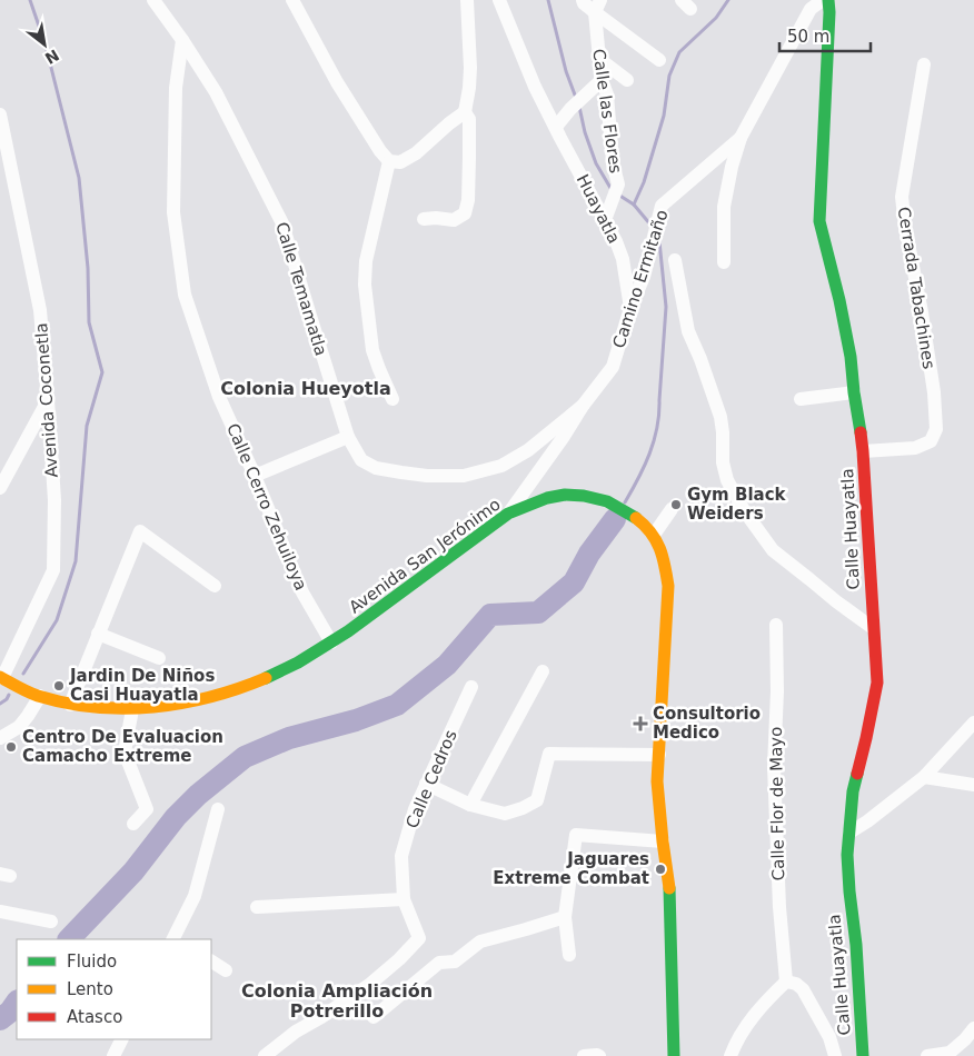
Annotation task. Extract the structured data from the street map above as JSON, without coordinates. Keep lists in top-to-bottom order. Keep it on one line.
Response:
{"streets":{"main road":["Calle Huayatla","Avenida San Jerónimo"],"street":["Calle las Flores","Huayatla","Camino Ermitaño","Cerrada Tabachines","Calle Temamatla","Avenida Coconetla","Calle Cerro Zehuiloya","Calle Cedros","Calle Flor de Mayo"]},"crossings":[["Calle las Flores","Huayatla"],["Huayatla","Camino Ermitaño"],["Camino Ermitaño","Calle Temamatla"],["Cerrada Tabachines","Calle Huayatla"],["Calle Temamatla","Calle Cerro Zehuiloya"],["Avenida Coconetla","Avenida San Jerónimo"],["Calle Cerro Zehuiloya","Avenida San Jerónimo"]],"districts":["Colonia Hueyotla","Colonia Ampliación Potrerillo"],"places":{"other":["Gym Black Weiders","Jardin De Niños Casi Huayatla","Centro De Evaluacion Camacho Extreme","Jaguares Extreme Combat"],"health":["Consultorio Medico"]},"legend":["Fluido","Lento","Atasco"],"scale_bar":"50 m","north":"bottom right"}
